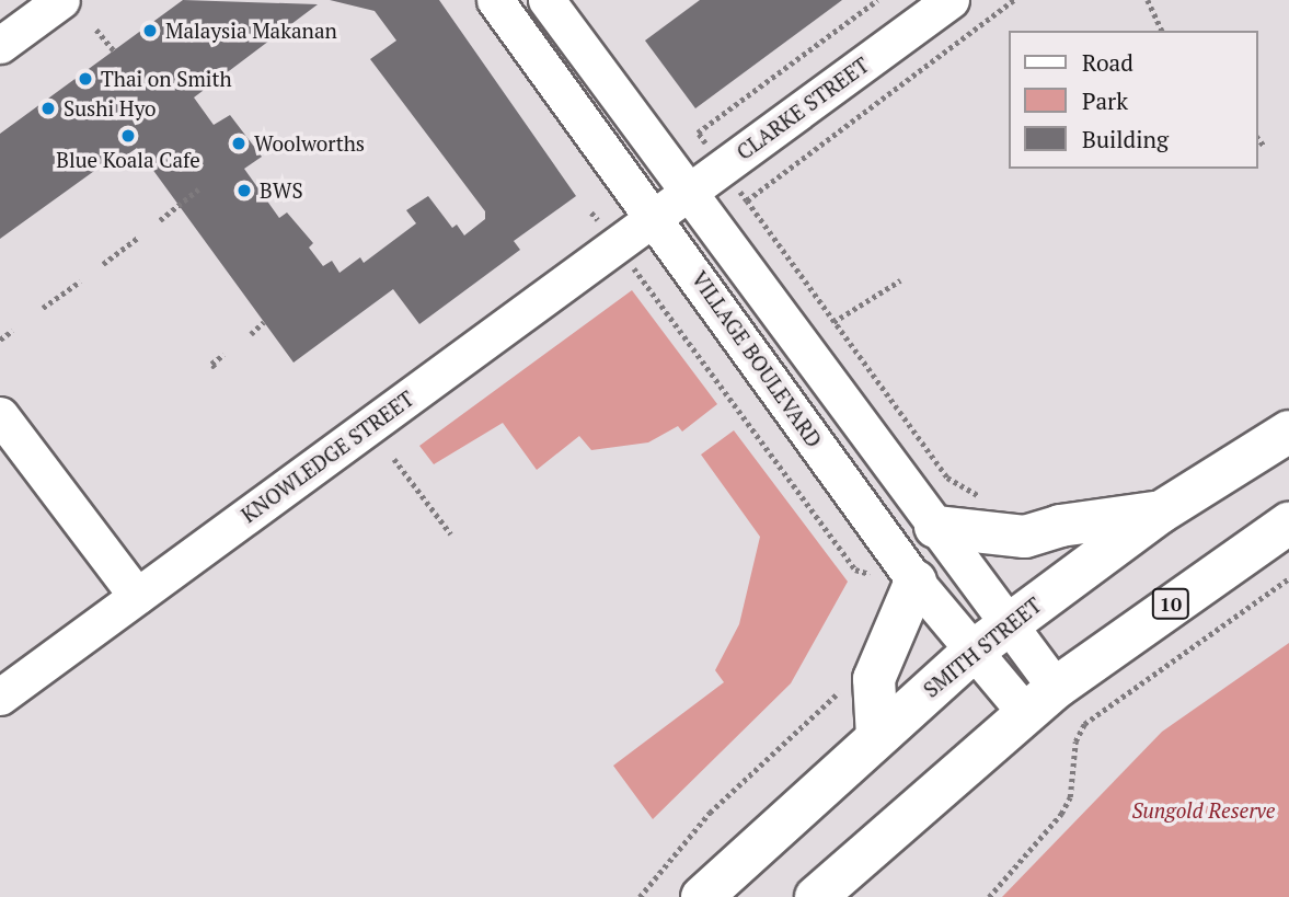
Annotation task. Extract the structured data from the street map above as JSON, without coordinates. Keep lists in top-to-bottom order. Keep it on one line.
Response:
{"streets":{"highway":["10","SMITH STREET"],"street":["CLARKE STREET","VILLAGE BOULEVARD","KNOWLEDGE STREET"]},"crossings":[["CLARKE STREET","VILLAGE BOULEVARD"],["CLARKE STREET","KNOWLEDGE STREET"],["VILLAGE BOULEVARD","KNOWLEDGE STREET"],["VILLAGE BOULEVARD","10"],["VILLAGE BOULEVARD","SMITH STREET"]],"parks":["Sungold Reserve"],"places":["Malaysia Makanan","Thai on Smith","Sushi Hyo","Blue Koala Cafe","Woolworths","BWS"],"legend":["Road","Park","Building"]}
